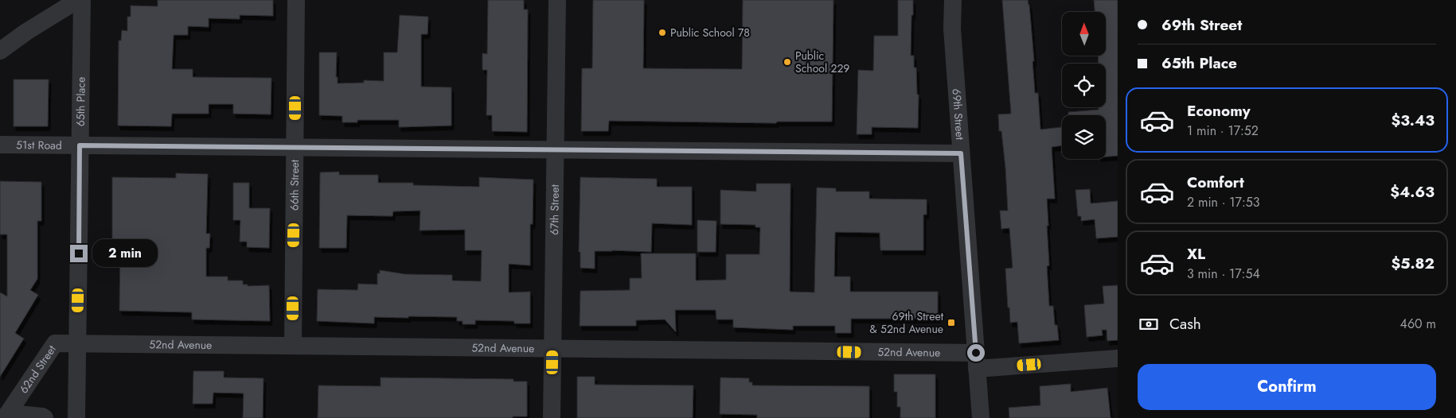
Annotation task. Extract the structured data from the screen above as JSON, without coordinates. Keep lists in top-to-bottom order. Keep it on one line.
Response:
{"streets":{"street":["65th Place","69th Street","51st Road","66th Street","67th Street","52nd Avenue","62nd Street"]},"crossings":[["65th Place","51st Road"],["65th Place","52nd Avenue"],["65th Place","62nd Street"],["69th Street","51st Road"],["69th Street","52nd Avenue"],["51st Road","66th Street"],["51st Road","67th Street"],["66th Street","52nd Avenue"],["67th Street","52nd Avenue"],["52nd Avenue","62nd Street"]],"places":{"other":["Public School 78","Public School 229"],"transit":["69th Street & 52nd Avenue"]},"north":"top","page":{"banner":["69th Street","65th Place"],"list":[{"name":"Economy","note":"1 min · 17:52","value":"$3.43"},{"name":"Comfort","note":"2 min · 17:53","value":"$4.63"},{"name":"XL","note":"3 min · 17:54","value":"$5.82"}],"bubble":"2 min","pay":["Cash","460 m"],"buttons":"Confirm"}}
